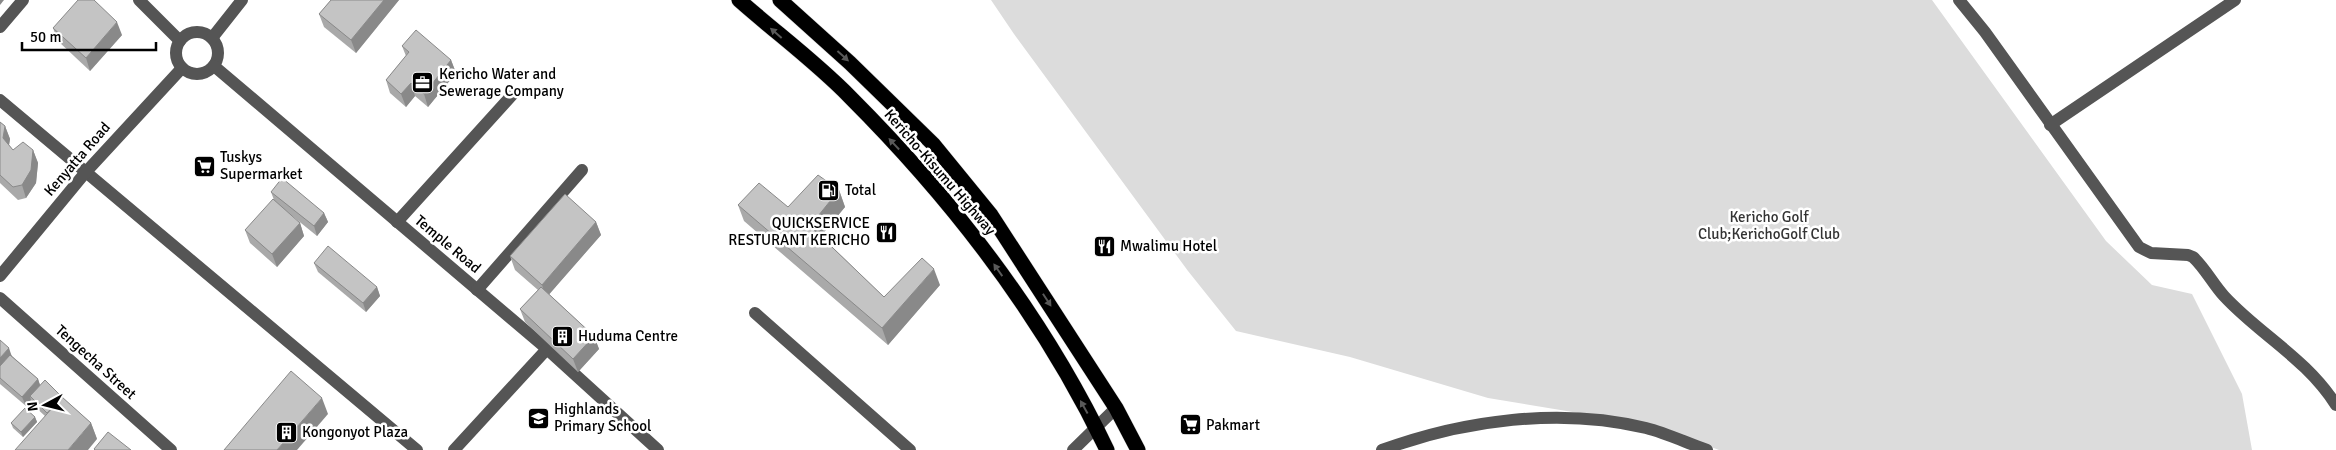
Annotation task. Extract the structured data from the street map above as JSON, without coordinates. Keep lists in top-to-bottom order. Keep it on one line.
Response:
{"streets":{"highway":["Kericho-Kisumu Highway"],"street":["Kenyatta Road","Temple Road","Tengecha Street"]},"crossings":[["Kenyatta Road","Temple Road"]],"parks":["Kericho Golf Club;KerichoGolf Club"],"places":{"office":["Kericho Water and Sewerage Company"],"supermarket":["Tuskys Supermarket","Pakmart"],"fuel station":["Total"],"restaurant":["QUICKSERVICE RESTURANT KERICHO","Mwalimu Hotel"],"building":["Huduma Centre","Kongonyot Plaza"],"school or university":["Highlands Primary School"]},"scale_bar":"50 m","north":"left"}
